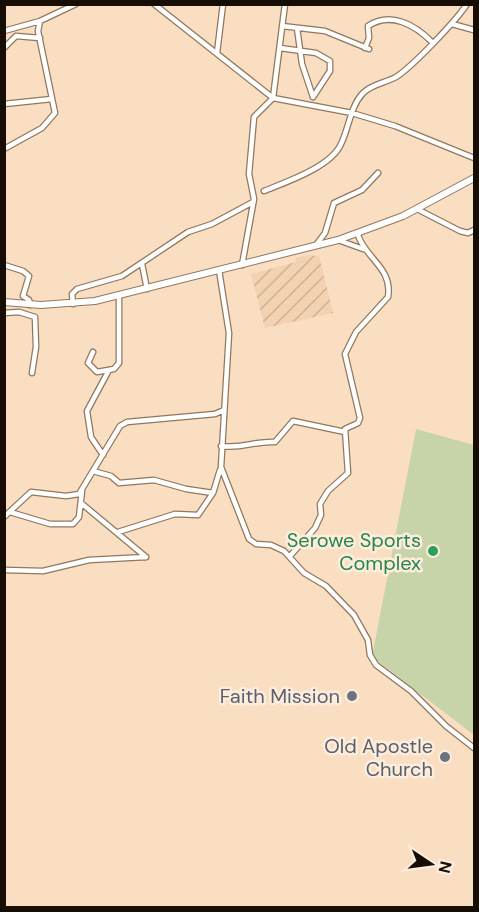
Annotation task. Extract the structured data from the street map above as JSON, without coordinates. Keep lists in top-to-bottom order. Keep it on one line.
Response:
{"places":["Serowe Sports Complex","Faith Mission","Old Apostle Church"],"north":"right"}
